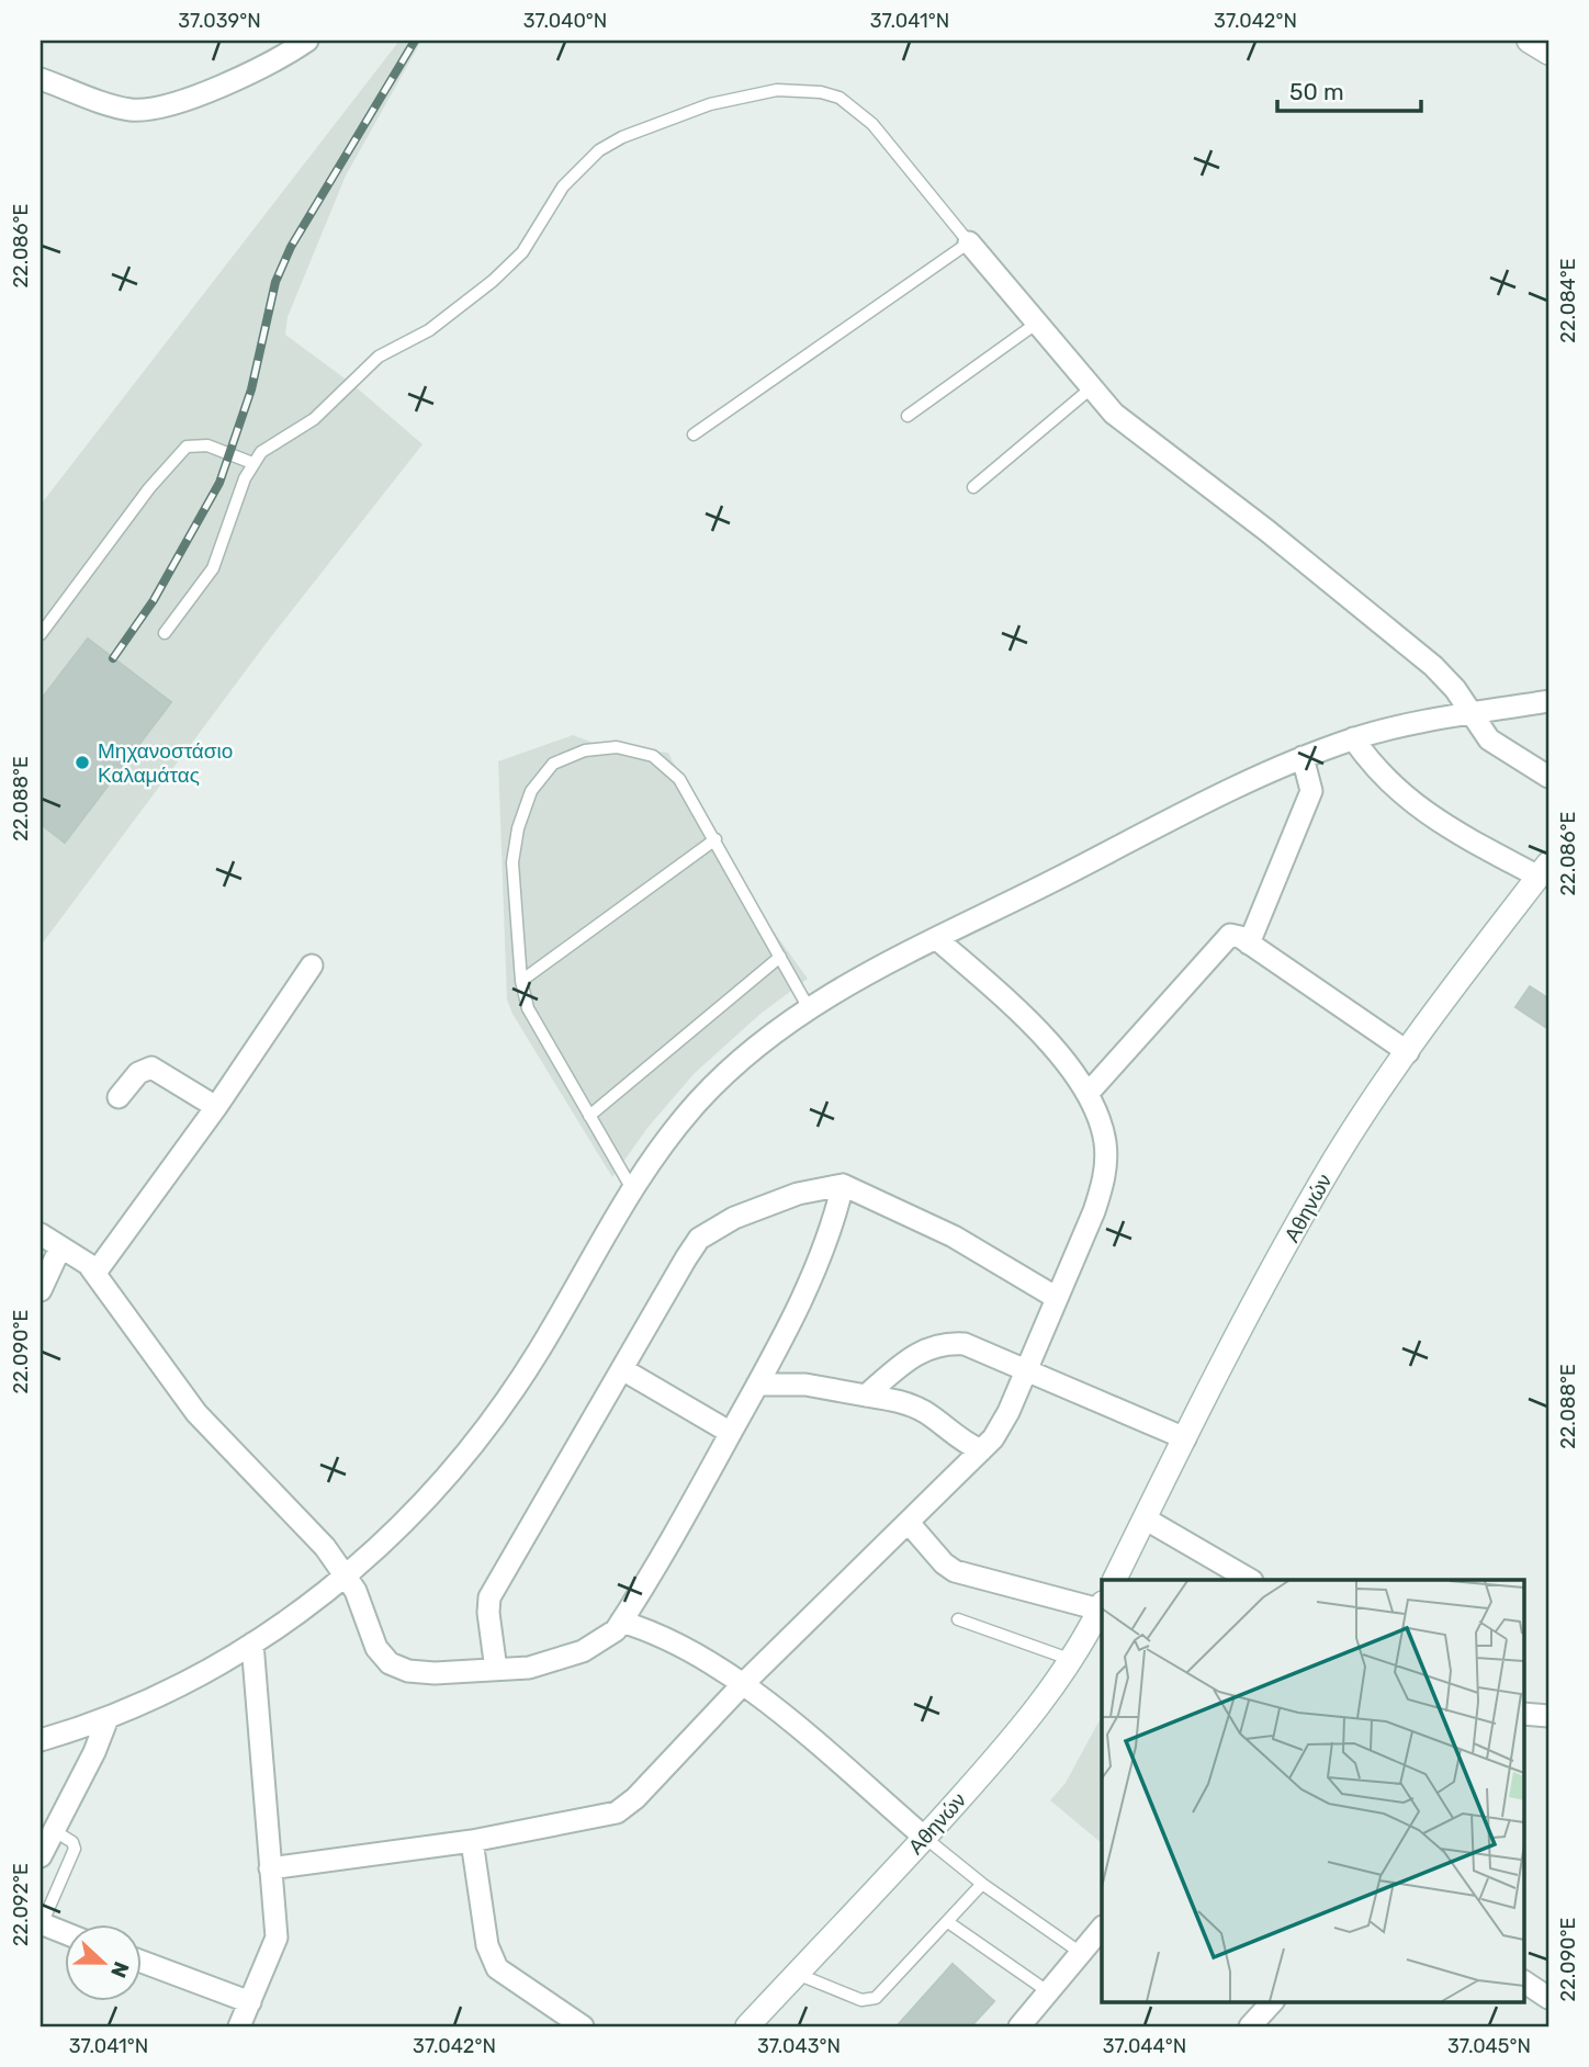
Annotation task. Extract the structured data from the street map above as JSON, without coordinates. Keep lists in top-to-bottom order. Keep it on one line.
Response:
{"streets":{"main road":["Αθηνών"]},"places":["Μηχανοστάσιο Καλαμάτας"],"scale_bar":"50 m","north":"right","coordinates":["37.039°N","37.040°N","37.041°N","37.042°N","22.086°E","22.084°E","22.088°E","22.090°E","22.092°E","37.043°N","37.044°N","37.045°N"]}
